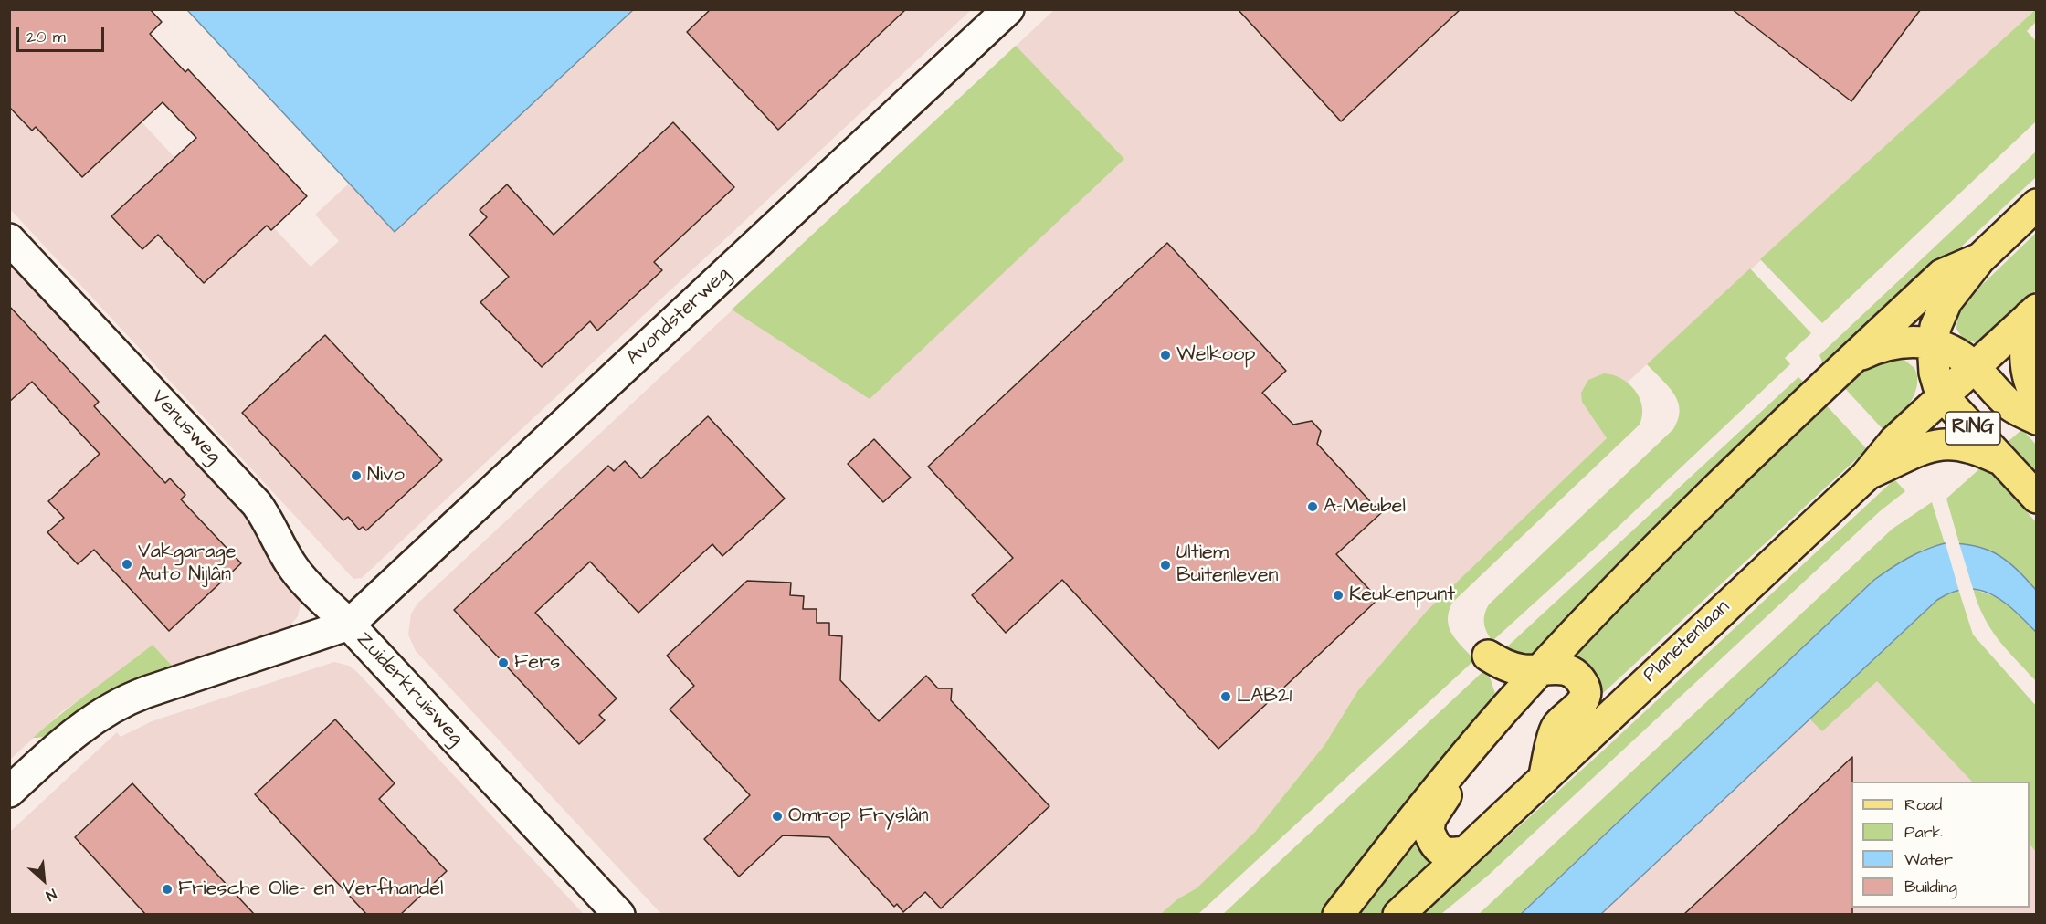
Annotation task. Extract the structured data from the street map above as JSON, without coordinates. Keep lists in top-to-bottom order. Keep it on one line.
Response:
{"streets":{"main road":["RING","Planetenlaan"],"street":["Avondsterweg","Venusweg","Zuiderkruisweg"]},"crossings":[["Avondsterweg","Venusweg"],["Avondsterweg","Zuiderkruisweg"],["Venusweg","Zuiderkruisweg"],["RING","Planetenlaan"]],"places":["Welkoop","Nivo","A-Meubel","Vakgarage Auto Nijlân","Ultiem Buitenleven","Keukenpunt","Fers","LAB21","Omrop Fryslân","Friesche Olie- en Verfhandel"],"legend":["Road","Park","Water","Building"],"scale_bar":"20 m","north":"bottom right"}
